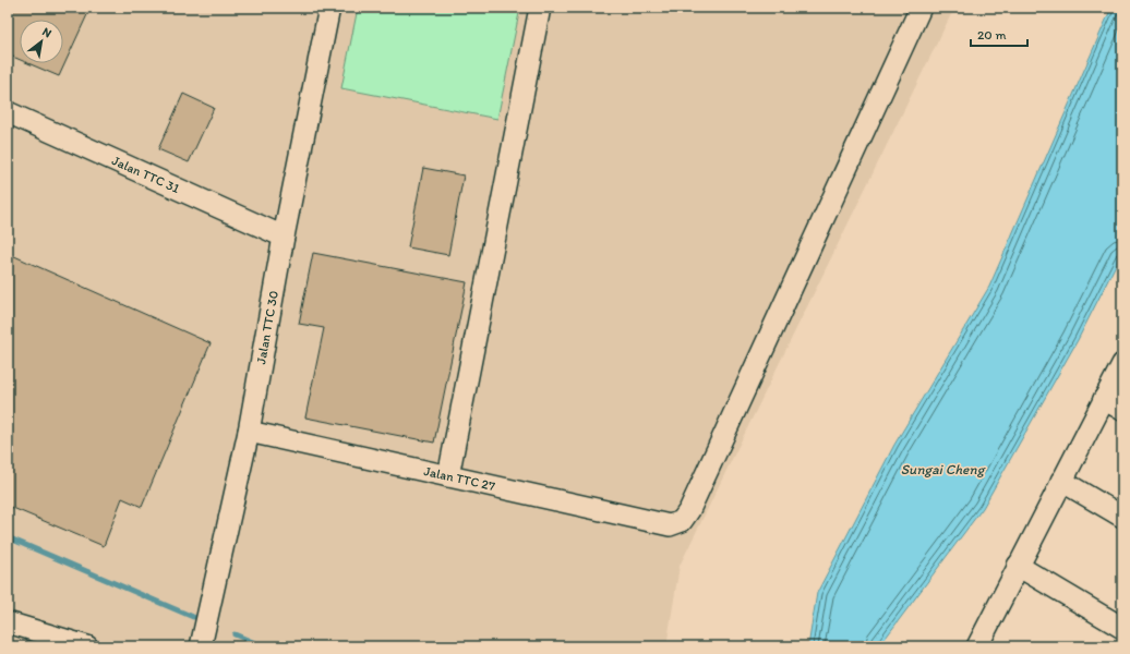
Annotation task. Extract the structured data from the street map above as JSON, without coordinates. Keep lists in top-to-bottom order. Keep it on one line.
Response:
{"streets":{"street":["Jalan TTC 31","Jalan TTC 30","Jalan TTC 27"]},"crossings":[["Jalan TTC 31","Jalan TTC 30"],["Jalan TTC 30","Jalan TTC 27"]],"water":["Sungai Cheng"],"scale_bar":"20 m","north":"top right"}
